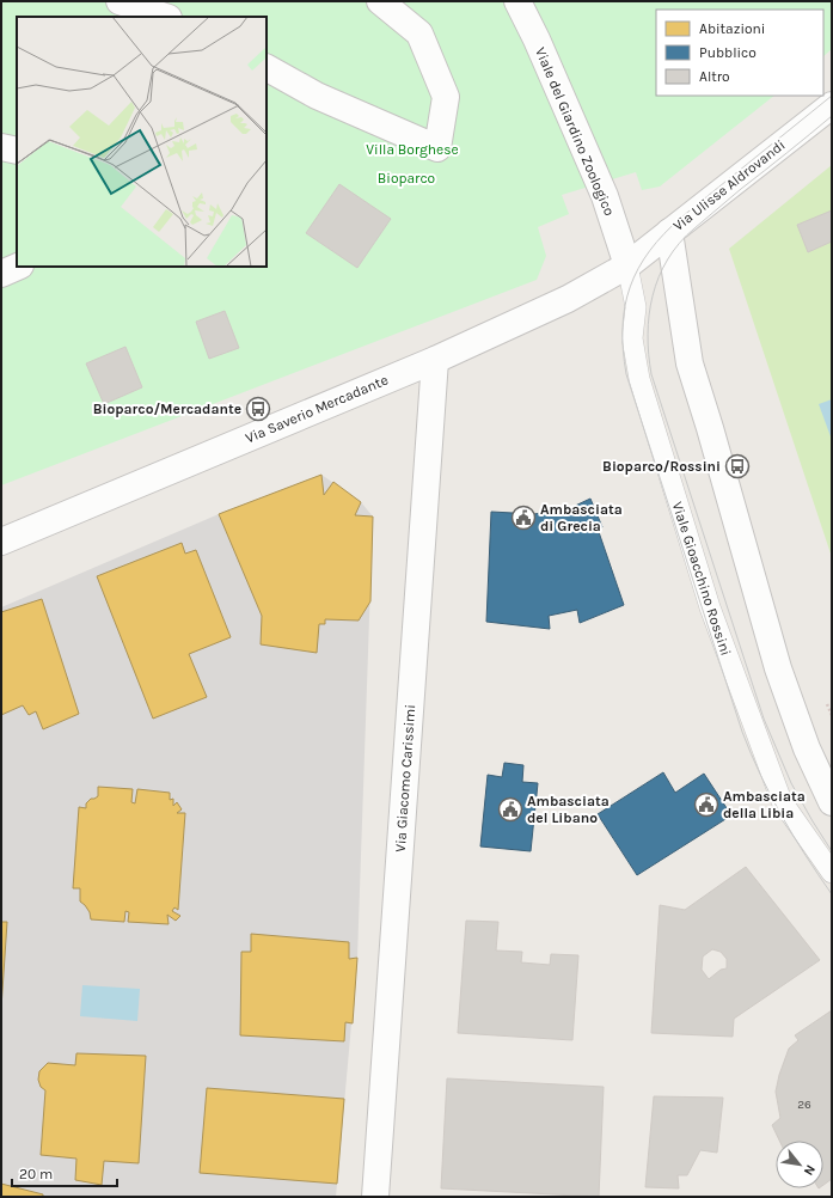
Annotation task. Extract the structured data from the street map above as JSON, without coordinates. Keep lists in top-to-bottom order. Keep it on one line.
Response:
{"streets":{"street":["Viale del Giardino Zoologico","Via Ulisse Aldrovandi","Via Saverio Mercadante","Via Giacomo Carissimi"],"lane":["Viale Gioacchino Rossini"]},"crossings":[["Viale del Giardino Zoologico","Via Ulisse Aldrovandi"],["Viale del Giardino Zoologico","Via Saverio Mercadante"],["Viale del Giardino Zoologico","Viale Gioacchino Rossini"],["Via Ulisse Aldrovandi","Via Saverio Mercadante"],["Via Ulisse Aldrovandi","Viale Gioacchino Rossini"],["Via Saverio Mercadante","Viale Gioacchino Rossini"],["Via Saverio Mercadante","Via Giacomo Carissimi"]],"parks":["Villa Borghese","Bioparco"],"places":{"bus stop":["Bioparco/Mercadante","Bioparco/Rossini"],"public building":["Ambasciata di Grecia","Ambasciata della Libia","Ambasciata del Libano"]},"house_numbers":["26"],"legend":["Abitazioni","Pubblico","Altro"],"scale_bar":"20 m","north":"bottom right"}
